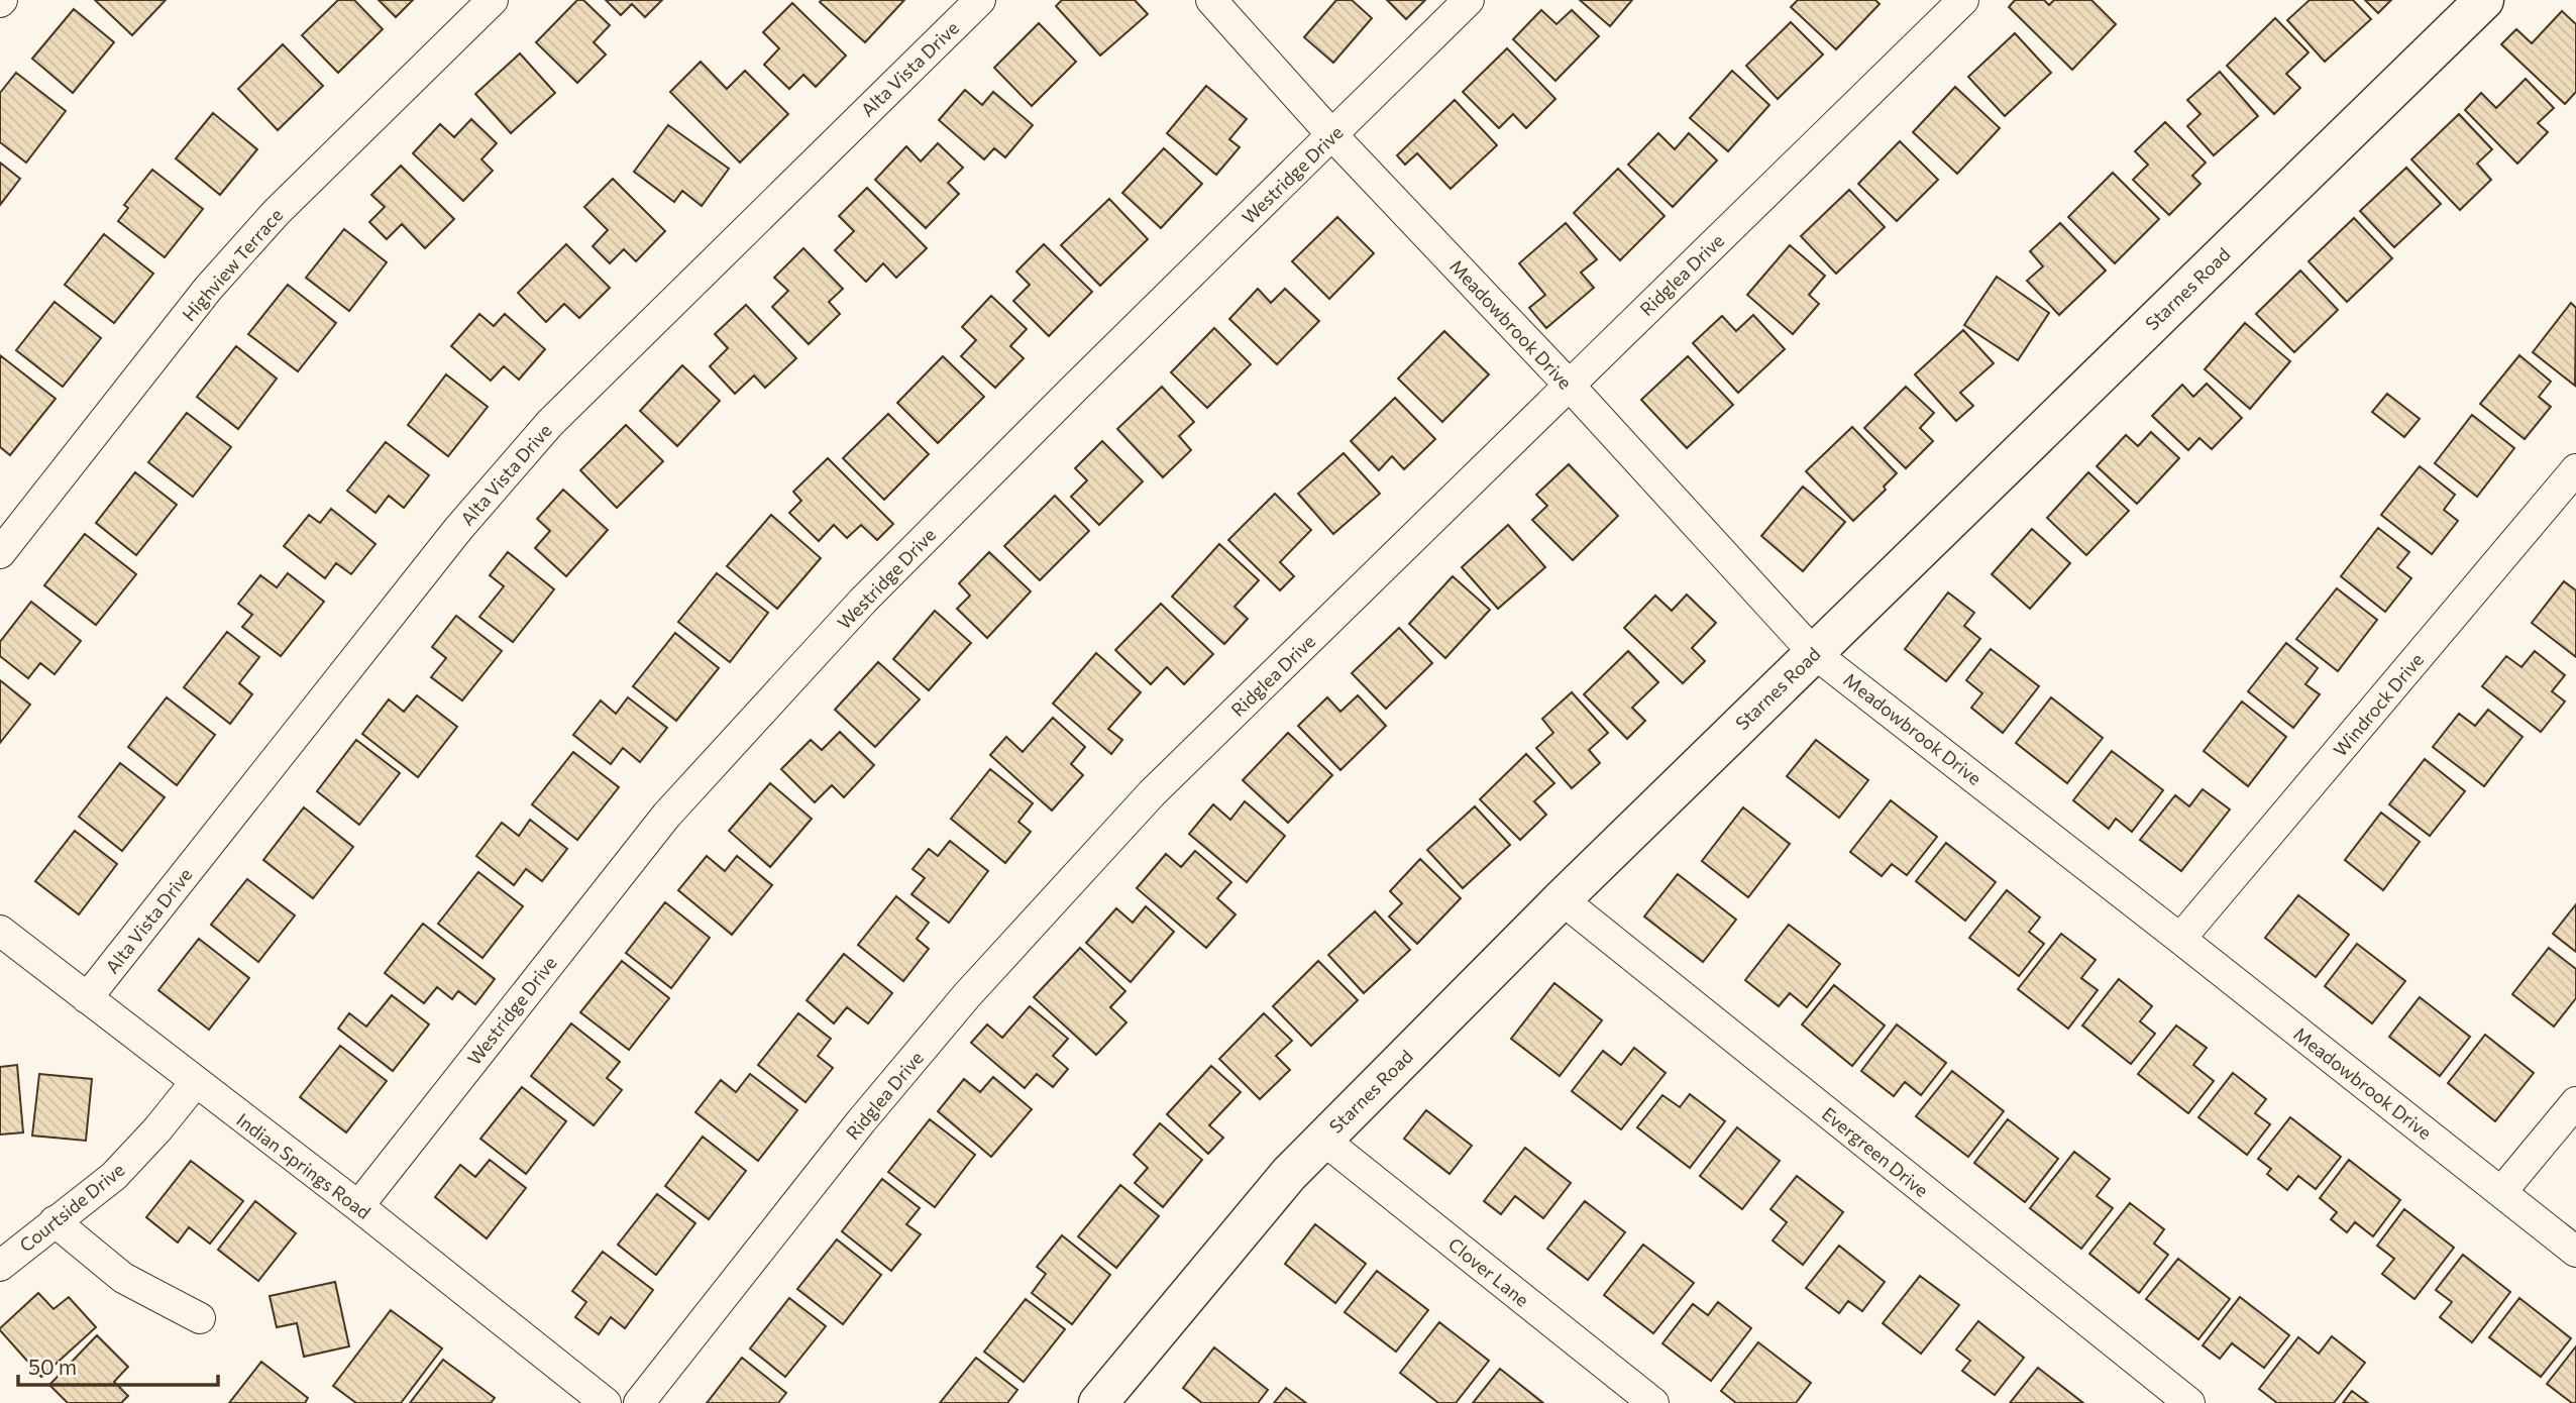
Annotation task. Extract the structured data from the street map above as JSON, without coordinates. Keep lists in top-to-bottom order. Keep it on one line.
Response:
{"streets":{"main road":["Starnes Road"],"street":["Alta Vista Drive","Westridge Drive","Highview Terrace","Ridglea Drive","Meadowbrook Drive","Windrock Drive","Evergreen Drive","Indian Springs Road","Courtside Drive","Clover Lane"]},"crossings":[["Alta Vista Drive","Indian Springs Road"],["Westridge Drive","Meadowbrook Drive"],["Westridge Drive","Indian Springs Road"],["Ridglea Drive","Meadowbrook Drive"],["Starnes Road","Meadowbrook Drive"],["Starnes Road","Evergreen Drive"],["Starnes Road","Clover Lane"],["Meadowbrook Drive","Windrock Drive"],["Indian Springs Road","Courtside Drive"]],"scale_bar":"50 m"}
